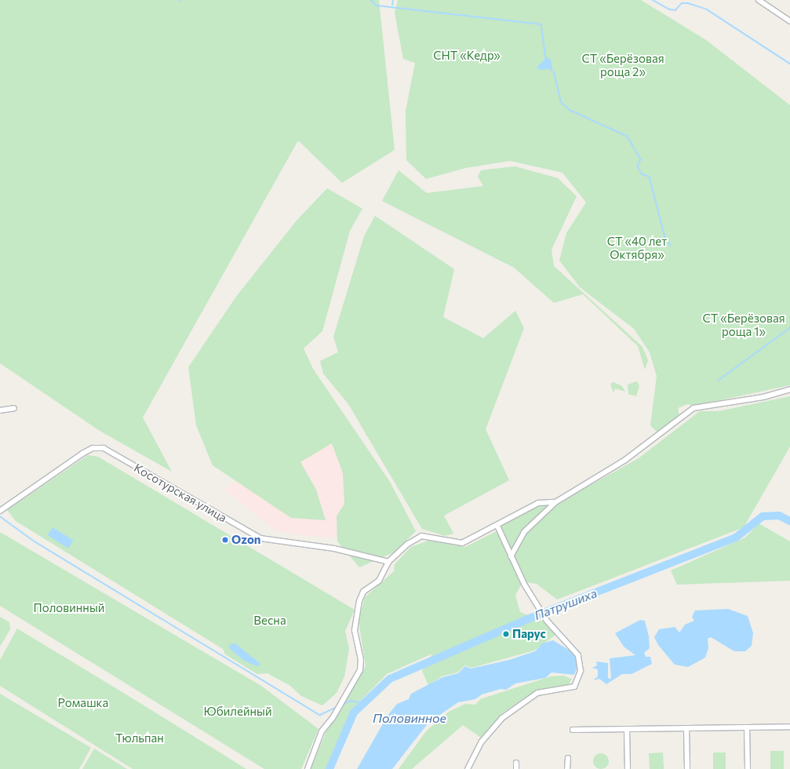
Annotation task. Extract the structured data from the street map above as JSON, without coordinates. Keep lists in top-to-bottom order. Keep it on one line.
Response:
{"streets":{"street":["Косотурская улица"]},"water":["Патрушиха","Половинное"],"parks":["СНТ «Кедр»","СТ «Берёзовая роща 2»","СТ «40 лет Октября»","СТ «Берёзовая роща 1»","Половинный","Весна","Ромашка","Юбилейный","Тюльпан"],"places":["Ozon","Парус"]}
